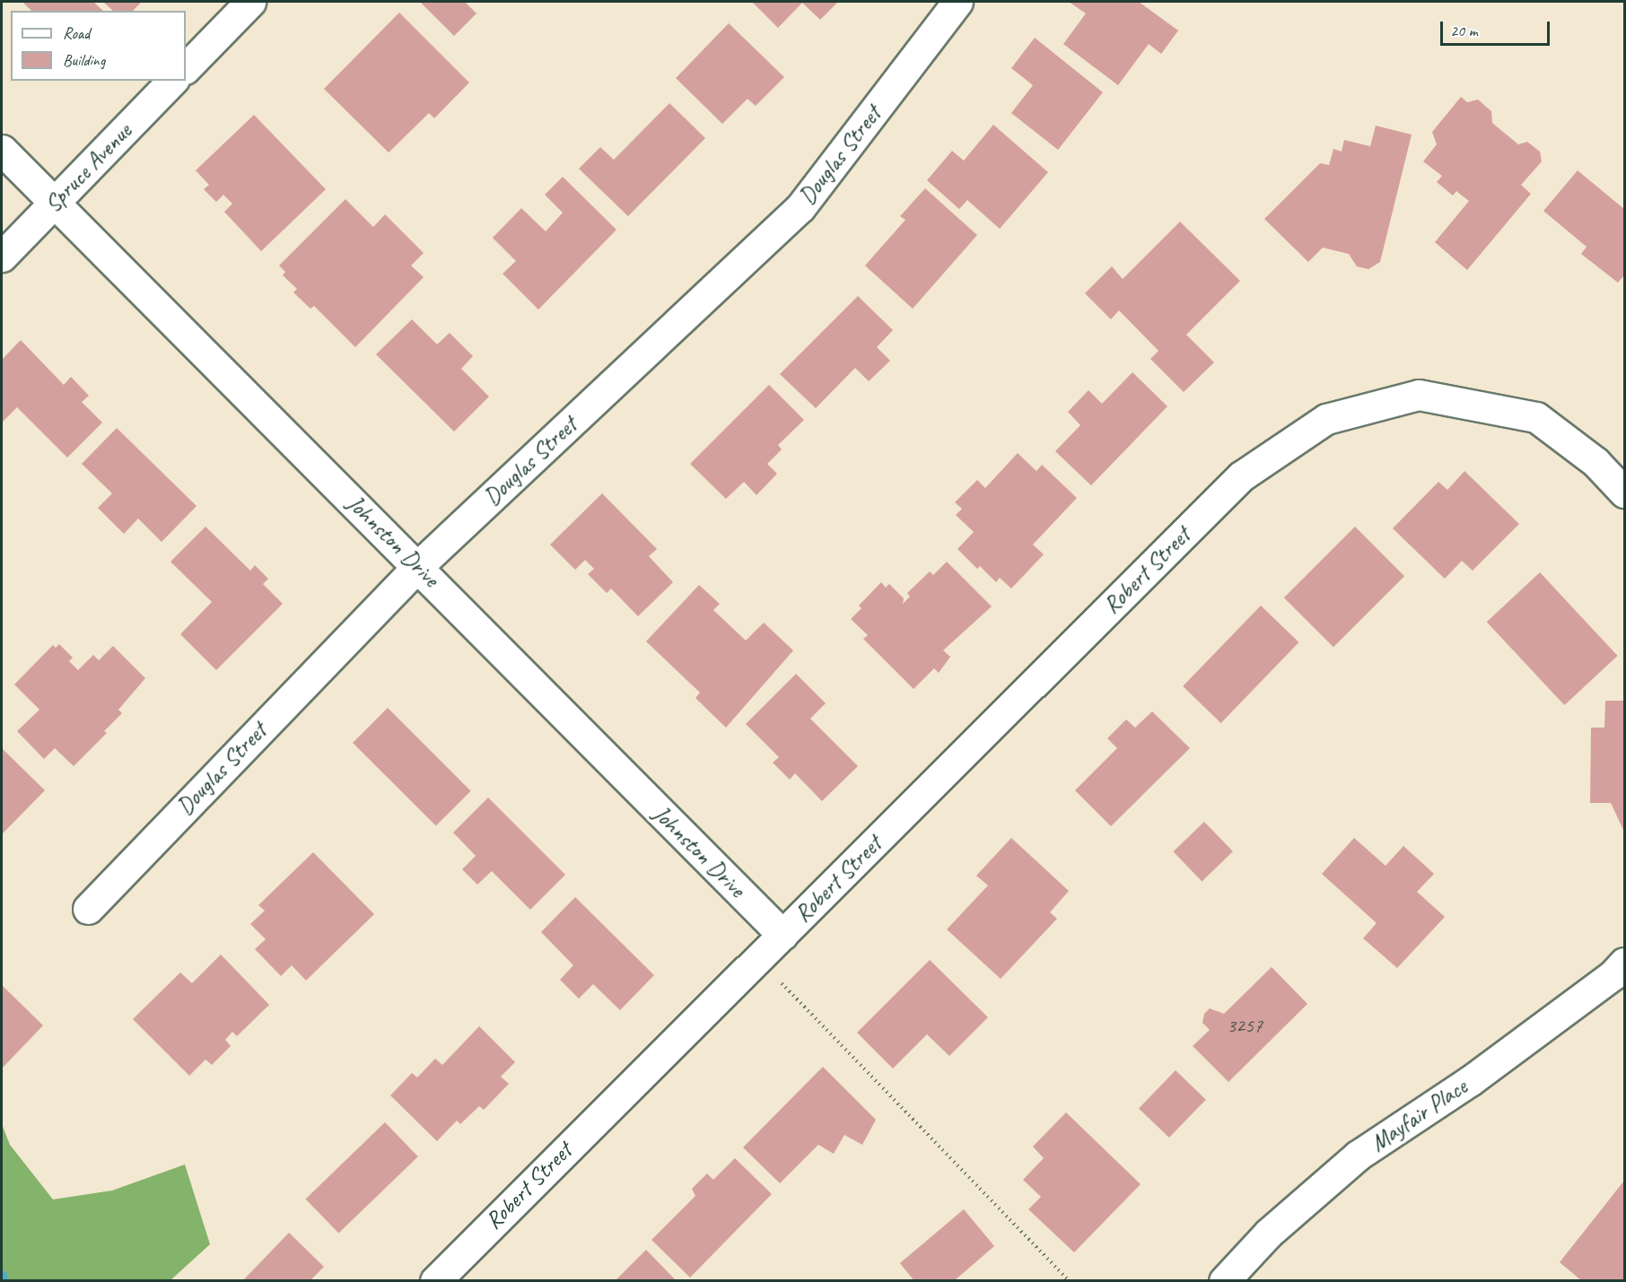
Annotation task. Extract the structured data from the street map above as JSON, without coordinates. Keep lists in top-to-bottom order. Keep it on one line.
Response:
{"streets":{"street":["Douglas Street","Spruce Avenue","Johnston Drive","Robert Street","Mayfair Place"]},"crossings":[["Douglas Street","Johnston Drive"],["Spruce Avenue","Johnston Drive"],["Johnston Drive","Robert Street"]],"house_numbers":["3257"],"legend":["Road","Building"],"scale_bar":"20 m"}
